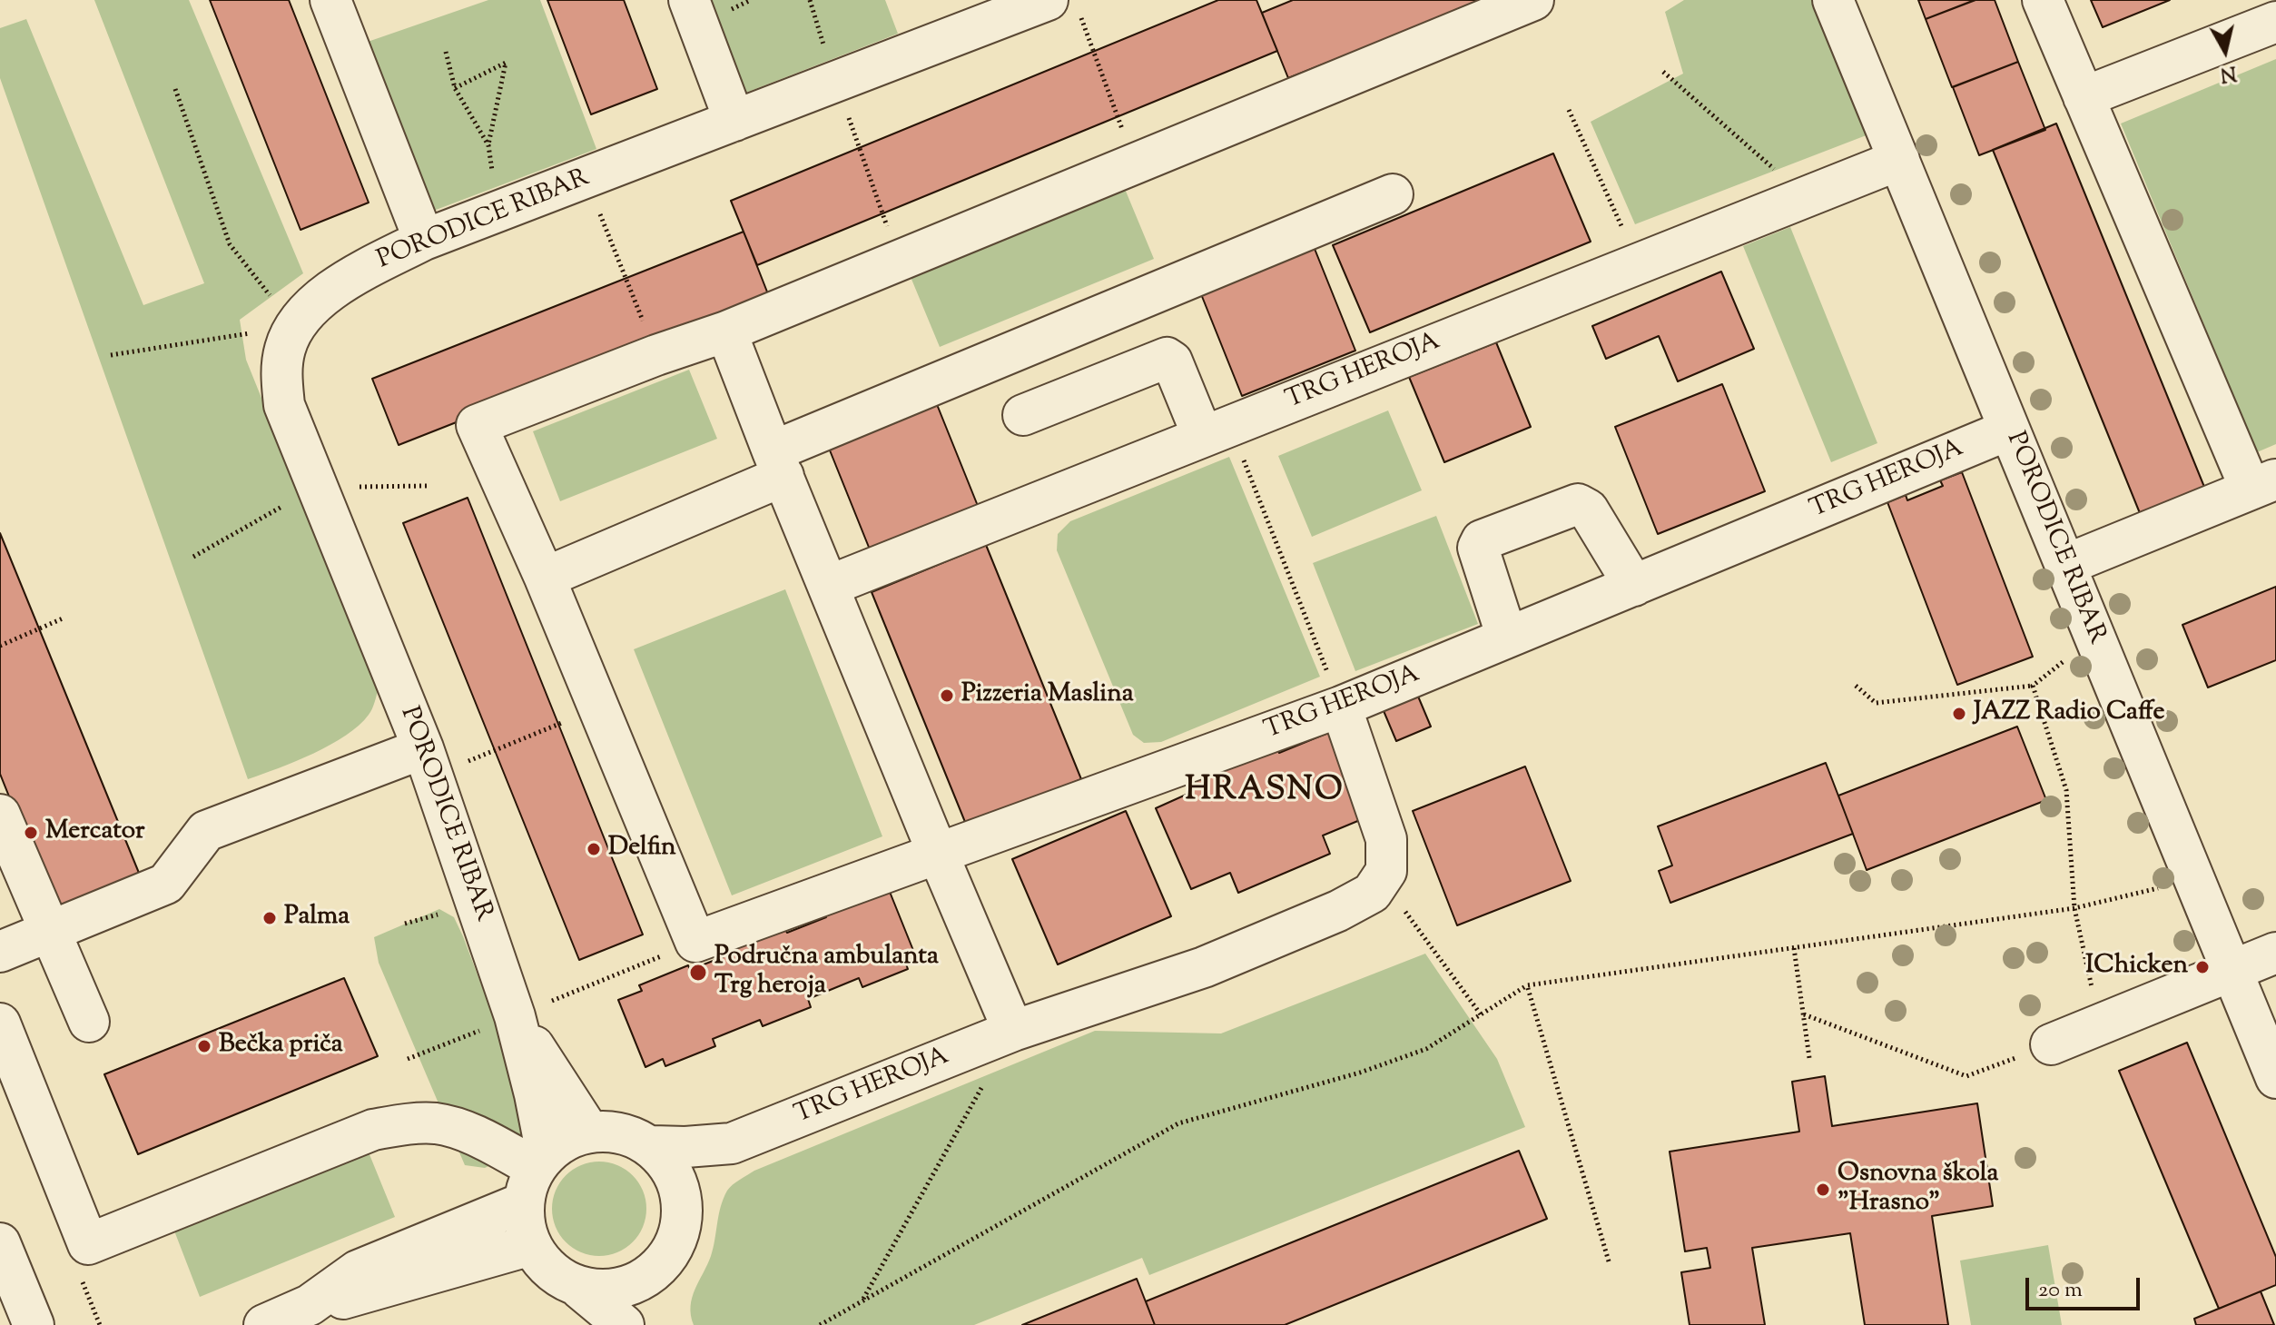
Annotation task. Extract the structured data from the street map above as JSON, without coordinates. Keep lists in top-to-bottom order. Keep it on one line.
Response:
{"streets":{"street":["PORODICE RIBAR","TRG HEROJA"]},"crossings":[["PORODICE RIBAR","TRG HEROJA"]],"districts":["HRASNO"],"places":["Pizzeria Maslina","JAZZ Radio Caffe","Mercator","Delfin","Palma","IChicken","Područna ambulanta Trg heroja","Bečka priča","Osnovna škola \"Hrasno\""],"scale_bar":"20 m","north":"bottom"}
